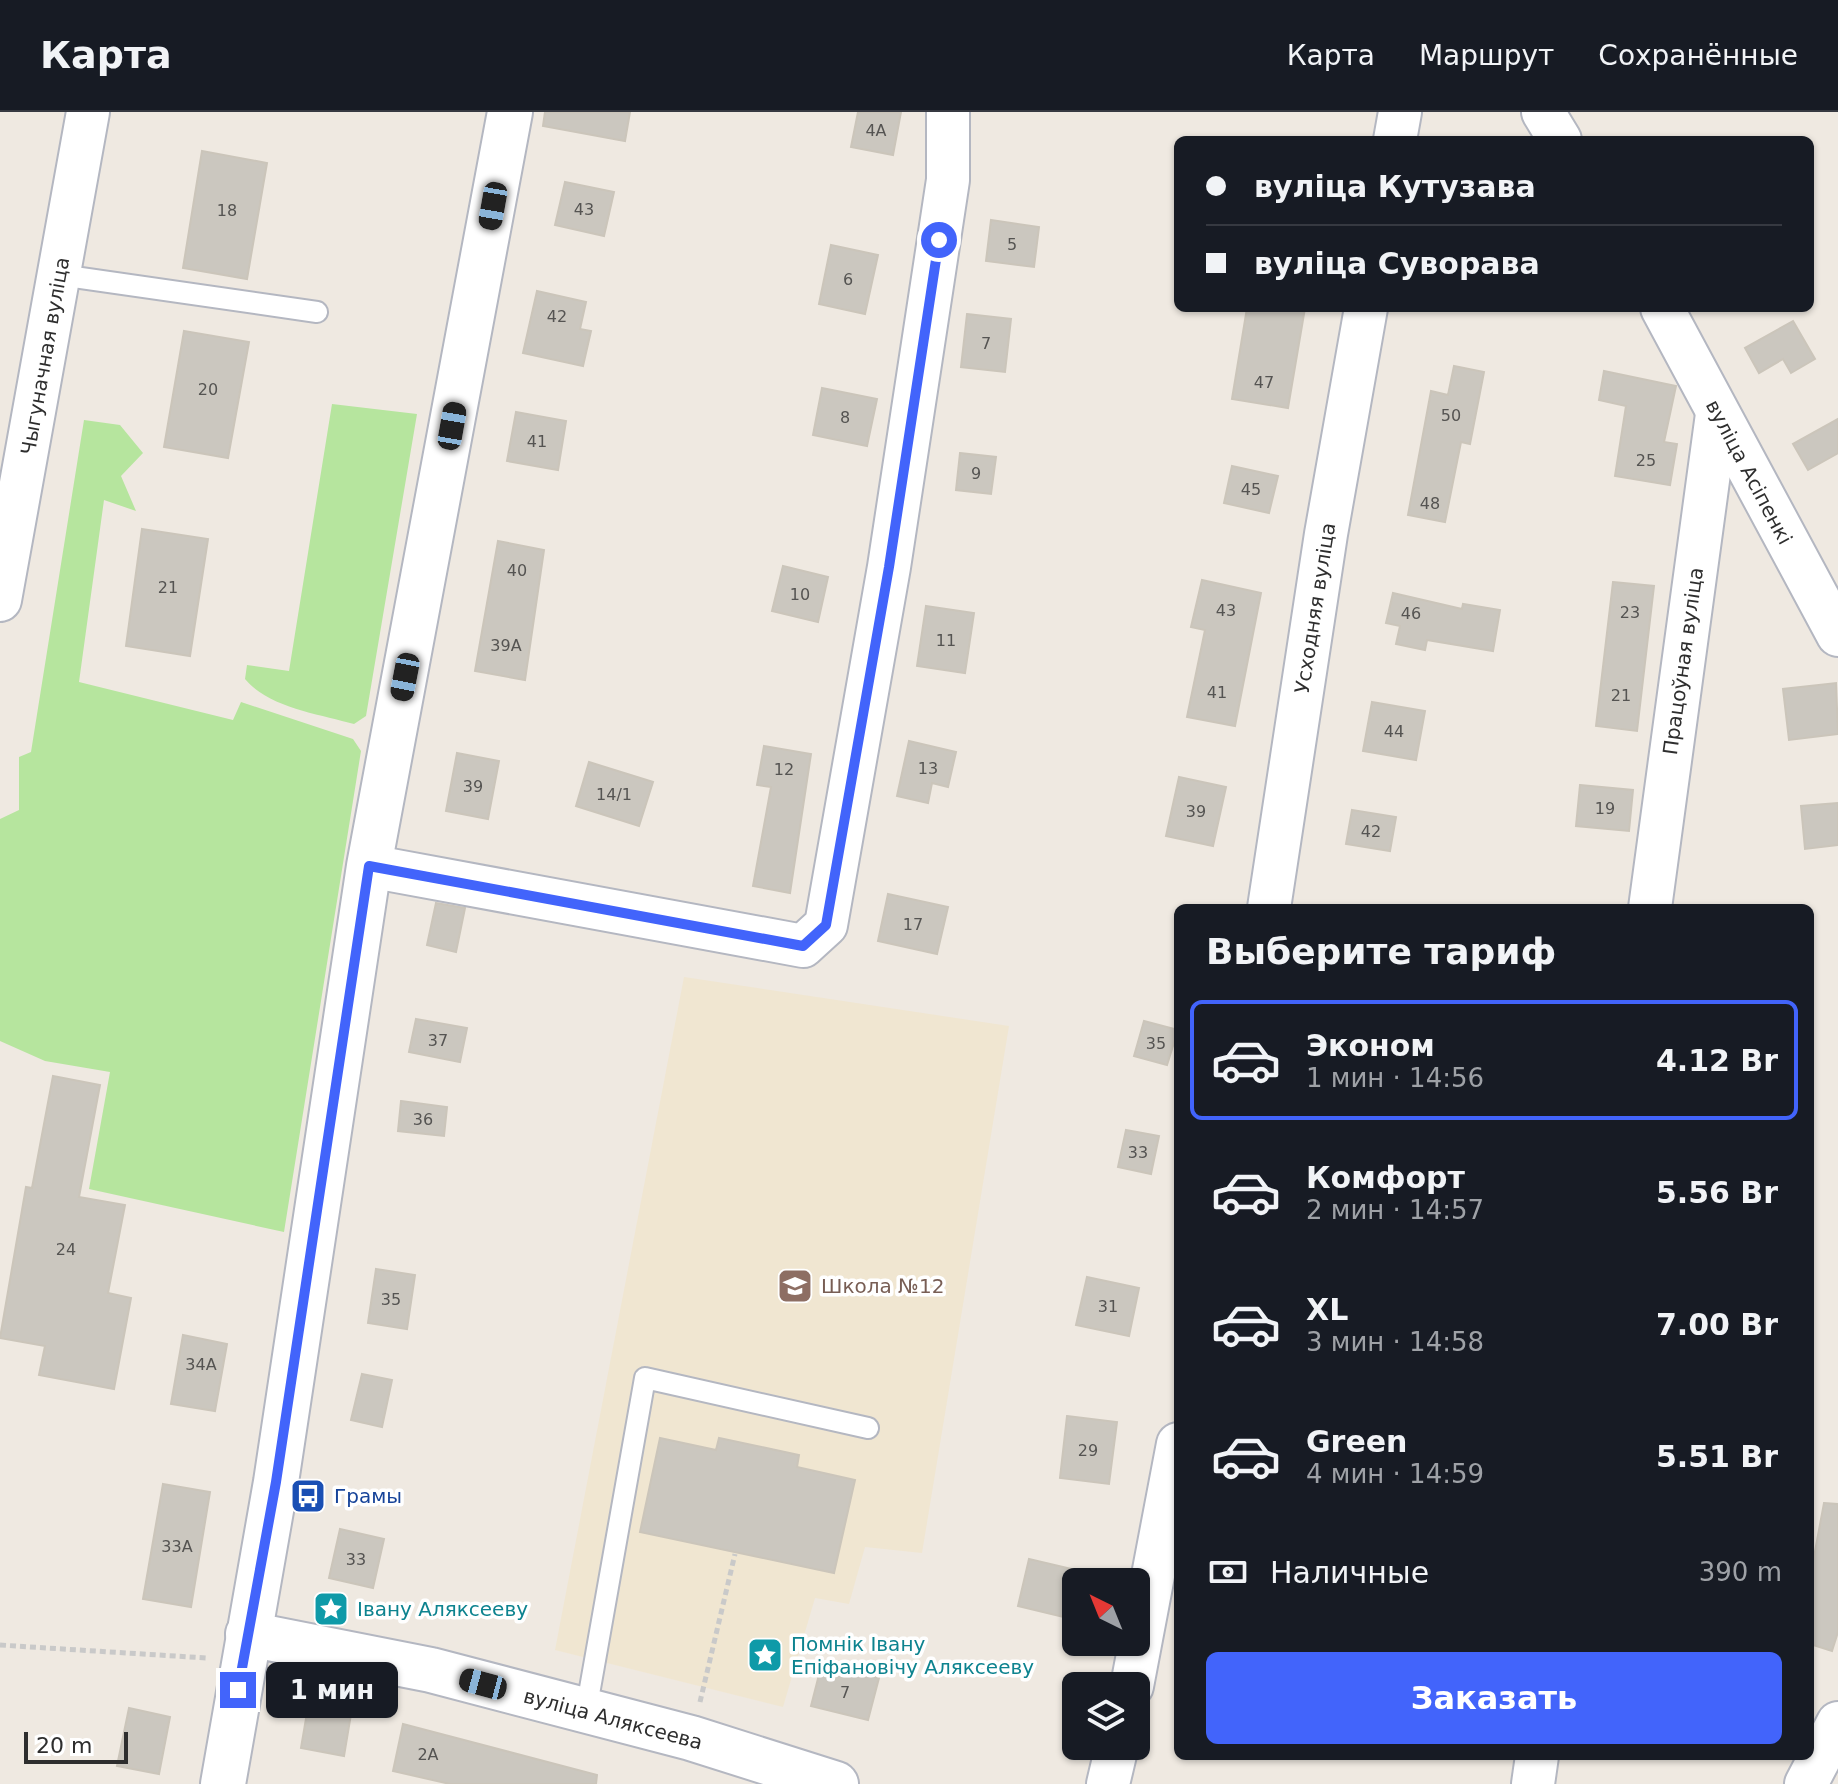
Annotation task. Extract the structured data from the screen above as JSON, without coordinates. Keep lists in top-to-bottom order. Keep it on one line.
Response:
{"streets":{"street":["Чыгуначная вуліца","вуліца Асіпенкі","Усходняя вуліца","Працоўная вуліца","вуліца Аляксеева"]},"crossings":[["вуліца Асіпенкі","Працоўная вуліца"]],"places":{"school or university":["Школа №12"],"bus stop":["Грамы"],"place":["Івану Аляксееву","Помнік Івану Епіфановічу Аляксееву"]},"house_numbers":["4А","43","18","5","6","42","7","47","20","50","8","41","25","9","45","48","40","21","10","43","23","46","11","39А","41","21","44","13","12","39","14/1","19","39","42","17","37","35","36","33","24","35","31","34А","29","33А","33","7","2А"],"scale_bar":"20 m","north":"top left","page":{"header":"Карта","nav":["Карта","Маршрут","Сохранённые"],"banner":["вуліца Кутузава","вуліца Суворава"],"heading":"Выберите тариф","list":[{"name":"Эконом","note":"1 мин · 14:56","value":"4.12 Br"},{"name":"Комфорт","note":"2 мин · 14:57","value":"5.56 Br"},{"name":"XL","note":"3 мин · 14:58","value":"7.00 Br"},{"name":"Green","note":"4 мин · 14:59","value":"5.51 Br"}],"pay":["Наличные","390 m"],"buttons":"Заказать","bubble":"1 мин","scale":"20 m"}}
